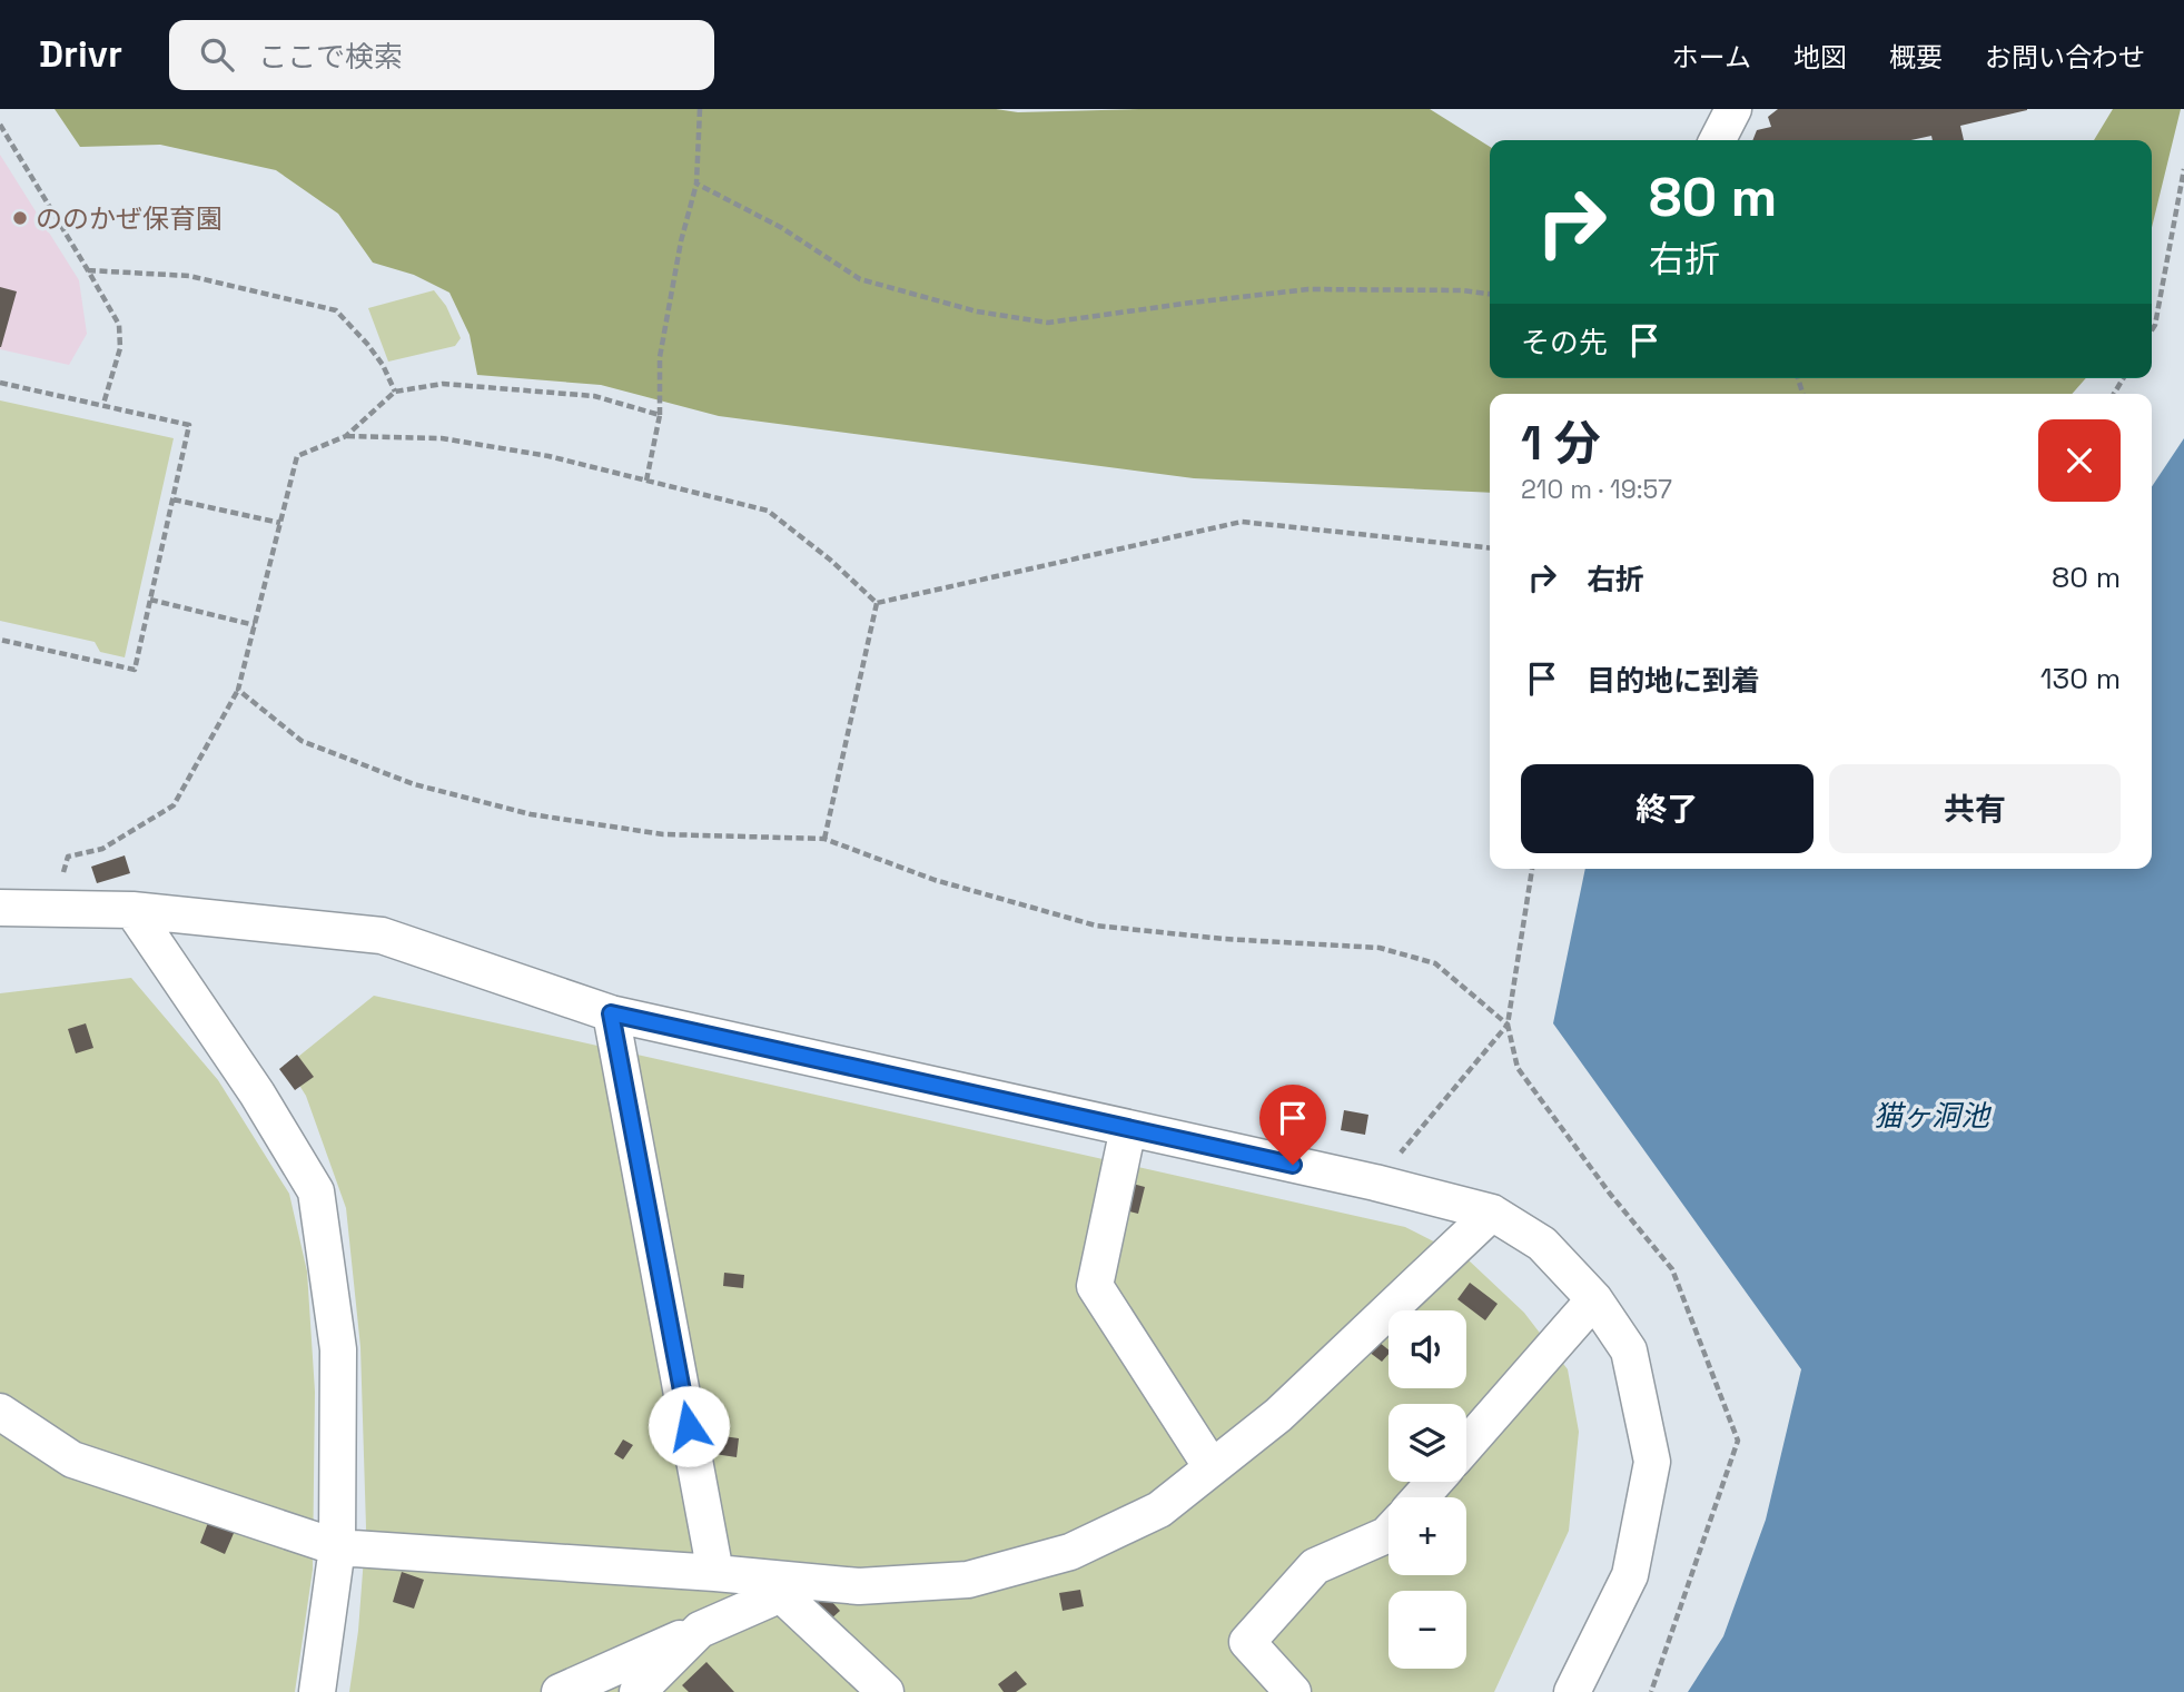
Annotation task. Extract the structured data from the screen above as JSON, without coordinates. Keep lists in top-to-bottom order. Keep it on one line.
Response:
{"water":["猫ヶ洞池"],"places":["ののかぜ保育園"],"page":{"header":"Drivr","search":"ここで検索","nav":["ホーム","地図","概要","お問い合わせ"],"turn":["80 m","右折"],"then":"その先","heading":["1 分","210 m · 19:57"],"list":[{"name":"右折","value":"80 m"},{"name":"目的地に到着","value":"130 m"}],"buttons":["終了","共有"],"map_buttons":["+","−"]}}
